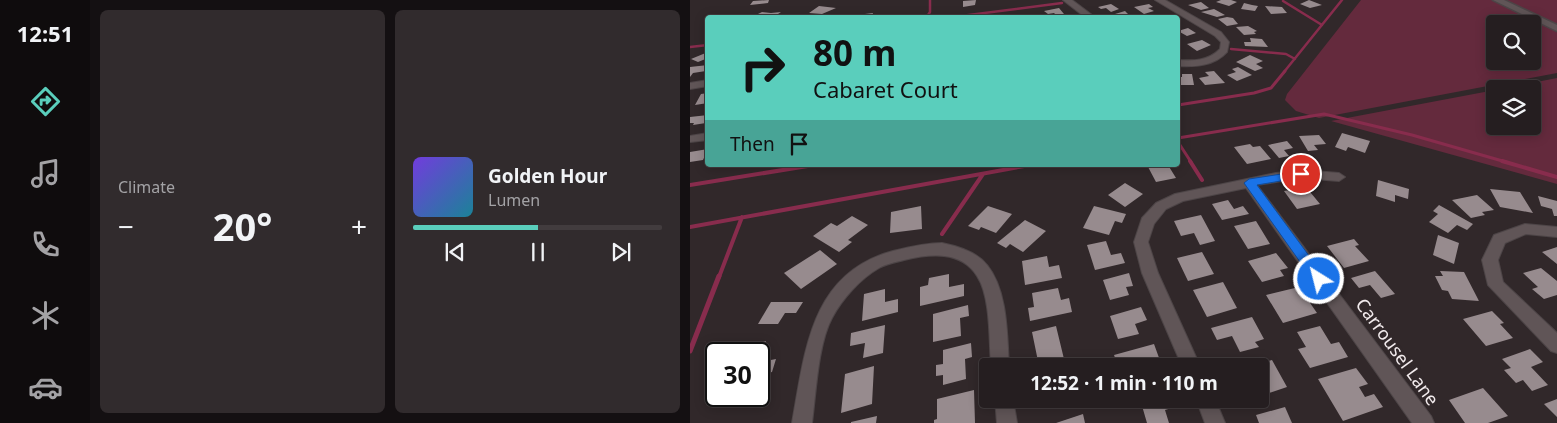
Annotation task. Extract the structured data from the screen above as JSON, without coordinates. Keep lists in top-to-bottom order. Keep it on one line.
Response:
{"streets":{"street":["Carrousel Lane"]},"page":{"tabs":"12:51","tile":"Climate","turn":["80 m","Cabaret Court"],"then":"Then","song":["Golden Hour","Lumen"],"heat":["−","20°","+"],"limit":"30","trip":"12:52 · 1 min · 110 m"}}
